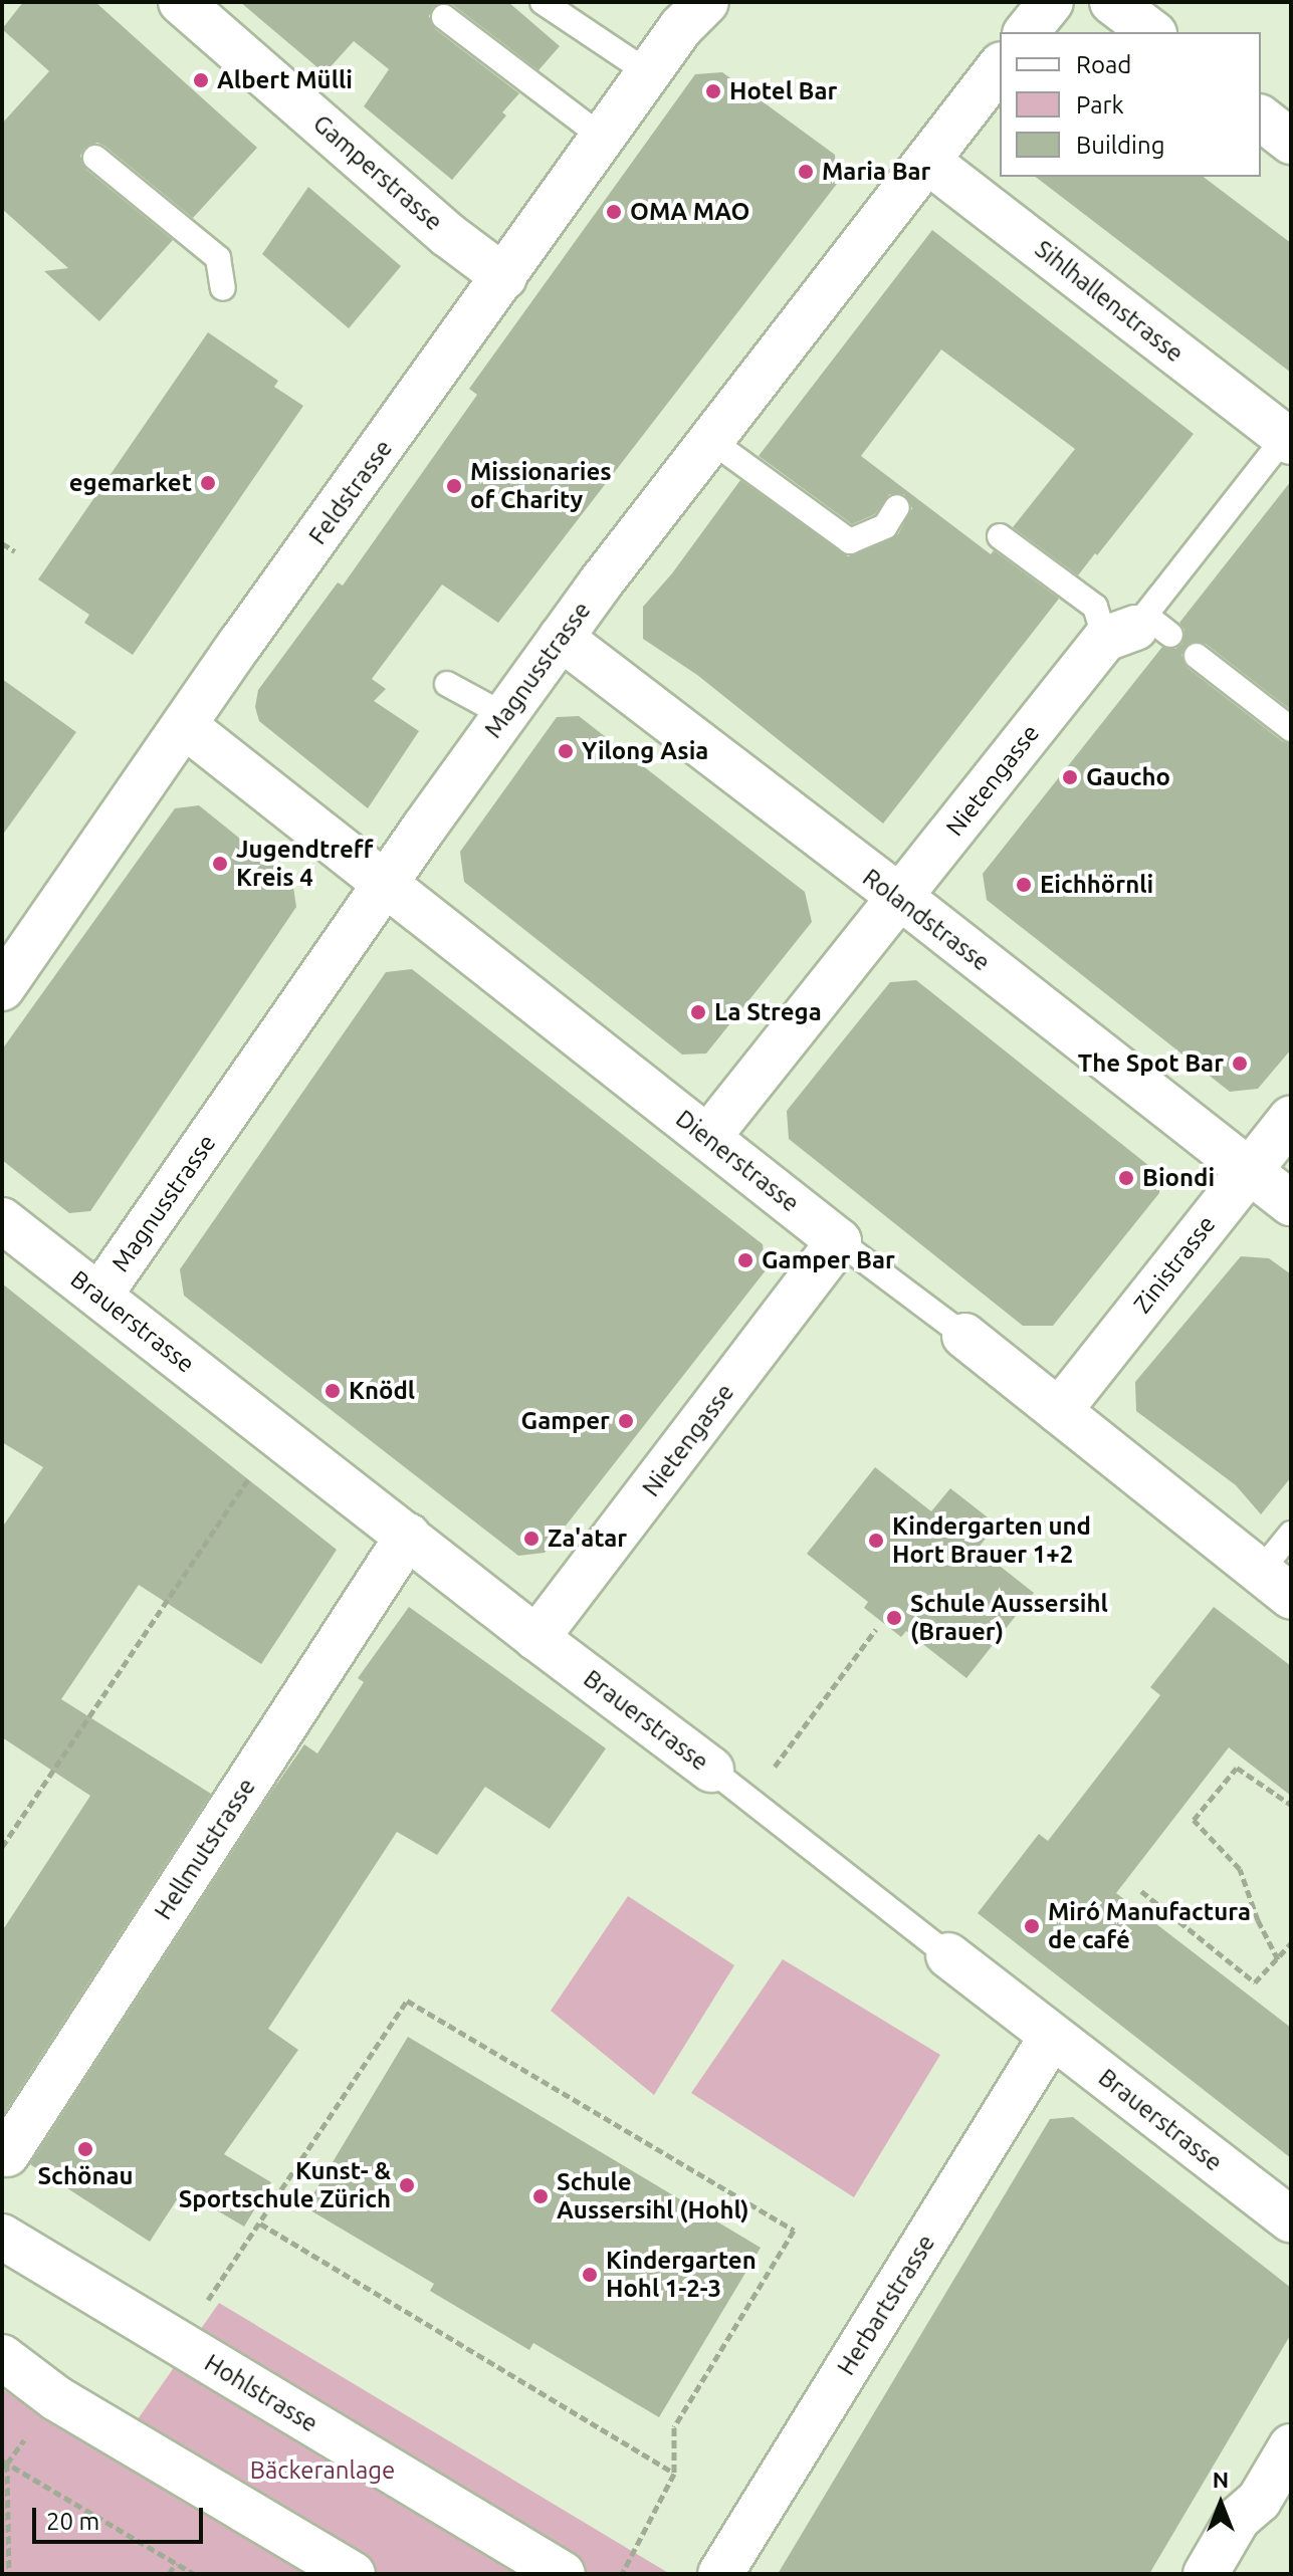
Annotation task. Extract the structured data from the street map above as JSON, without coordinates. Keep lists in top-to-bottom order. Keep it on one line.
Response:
{"streets":{"street":["Gamperstrasse","Sihlhallenstrasse","Feldstrasse","Magnusstrasse","Nietengasse","Rolandstrasse","Dienerstrasse","Zinistrasse","Brauerstrasse","Hellmutstrasse","Herbartstrasse","Hohlstrasse"]},"crossings":[["Gamperstrasse","Feldstrasse"],["Sihlhallenstrasse","Magnusstrasse"],["Sihlhallenstrasse","Nietengasse"],["Feldstrasse","Dienerstrasse"],["Magnusstrasse","Rolandstrasse"],["Magnusstrasse","Dienerstrasse"],["Magnusstrasse","Brauerstrasse"],["Nietengasse","Rolandstrasse"],["Nietengasse","Dienerstrasse"],["Nietengasse","Brauerstrasse"],["Rolandstrasse","Zinistrasse"],["Dienerstrasse","Zinistrasse"],["Brauerstrasse","Hellmutstrasse"],["Brauerstrasse","Herbartstrasse"]],"parks":["Bäckeranlage"],"places":["Albert Mülli","Hotel Bar","Maria Bar","OMA MAO","egemarket","Missionaries of Charity","Yilong Asia","Gaucho","Jugendtreff Kreis 4","Eichhörnli","La Strega","The Spot Bar","Biondi","Gamper Bar","Knödl","Gamper","Za'atar","Kindergarten und Hort Brauer 1+2","Schule Aussersihl (Brauer)","Miró Manufactura de café","Schönau","Kunst- & Sportschule Zürich","Schule Aussersihl (Hohl)","Kindergarten Hohl 1-2-3"],"legend":["Road","Park","Building"],"scale_bar":"20 m","north":"top"}
